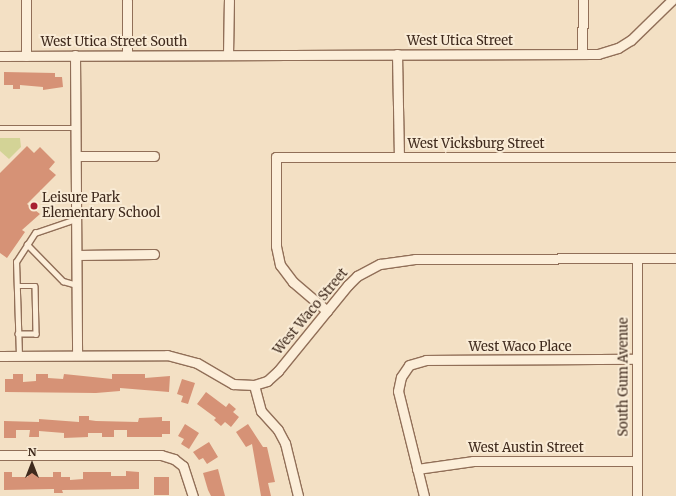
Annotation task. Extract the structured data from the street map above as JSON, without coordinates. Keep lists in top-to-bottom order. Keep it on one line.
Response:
{"streets":{"street":["West Utica Street","West Utica Street South","West Vicksburg Street","West Waco Street","West Waco Place","South Gum Avenue","West Austin Street"]},"crossings":[["West Utica Street","West Utica Street South"],["West Vicksburg Street","West Waco Street"],["West Waco Street","South Gum Avenue"],["West Waco Place","South Gum Avenue"],["West Waco Place","West Austin Street"],["South Gum Avenue","West Austin Street"]],"places":["Leisure Park Elementary School"],"north":"top"}
